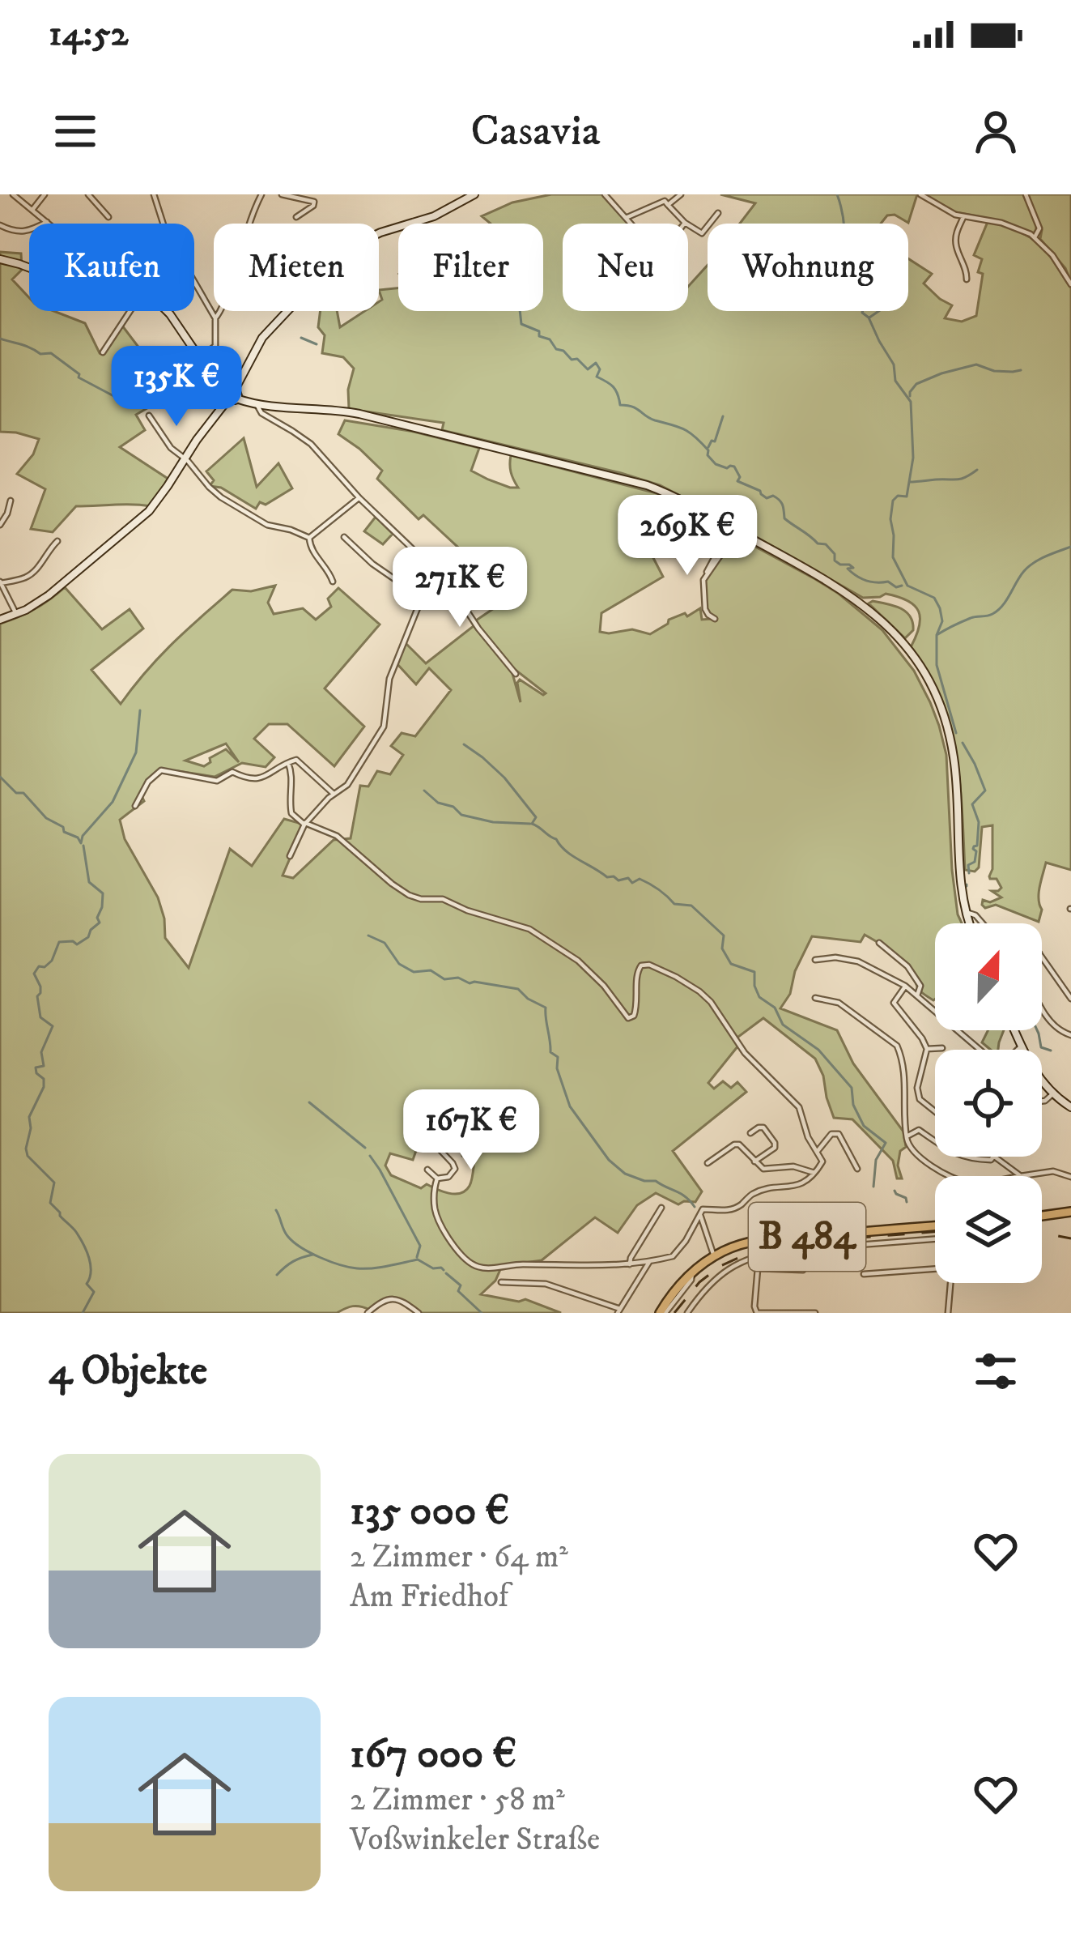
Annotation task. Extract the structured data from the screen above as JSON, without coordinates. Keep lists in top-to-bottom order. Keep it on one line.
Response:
{"streets":{"main road":["B 484"]},"north":"top","page":{"status":"14:52","header":"Casavia","chip":["Kaufen","Mieten","Filter","Neu","Wohnung"],"price":["135K €","269K €","271K €","167K €"],"heading":"4 Objekte","list":[{"name":"135 000 €","note":"2 Zimmer · 64 m² · Am Friedhof"},{"name":"167 000 €","note":"2 Zimmer · 58 m² · Voßwinkeler Straße"}]}}
